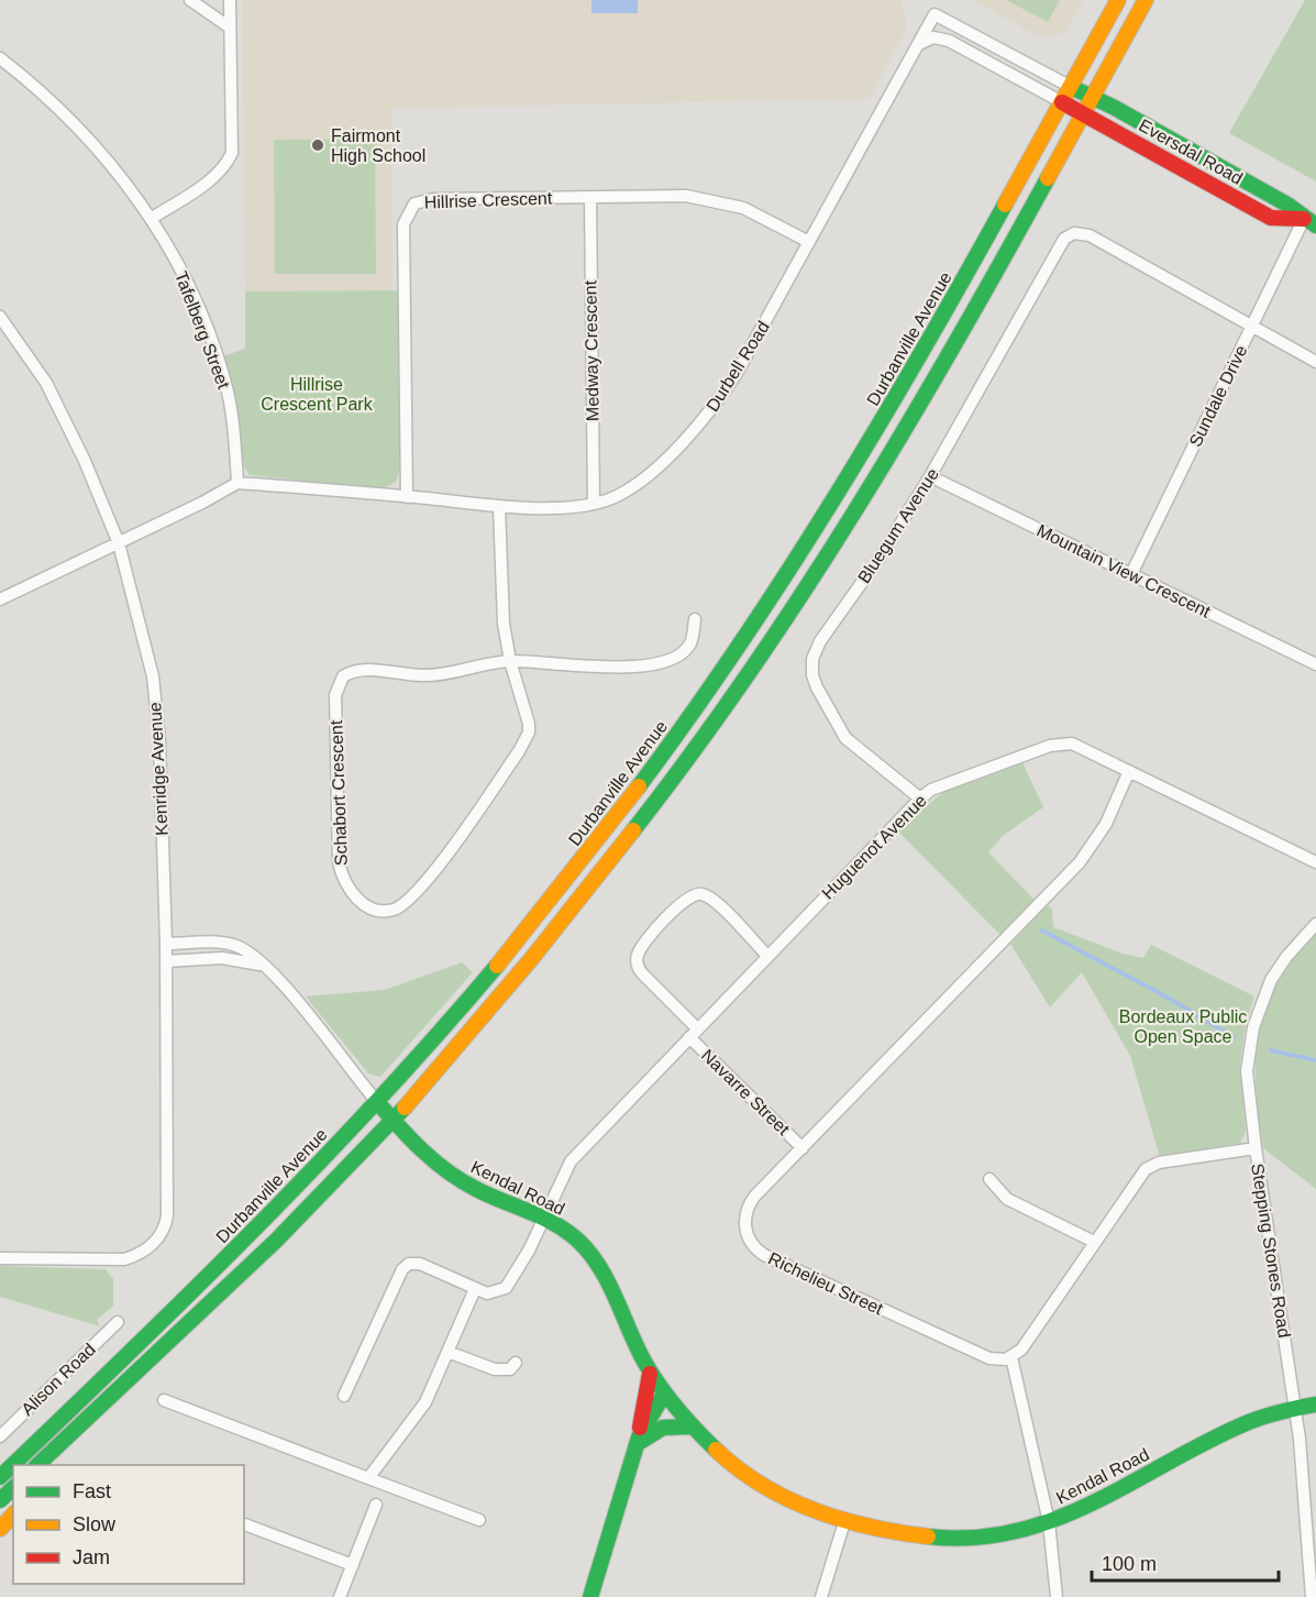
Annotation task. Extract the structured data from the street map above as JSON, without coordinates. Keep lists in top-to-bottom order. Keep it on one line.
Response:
{"streets":{"main road":["Eversdal Road","Durbanville Avenue","Kendal Road"],"street":["Hillrise Crescent","Tafelberg Street","Medway Crescent","Durbell Road","Sundale Drive","Bluegum Avenue","Mountain View Crescent","Kenridge Avenue","Schabort Crescent","Huguenot Avenue","Navarre Street","Stepping Stones Road","Richelieu Street","Alison Road"]},"crossings":[["Eversdal Road","Durbanville Avenue"],["Eversdal Road","Durbell Road"],["Eversdal Road","Sundale Drive"],["Hillrise Crescent","Medway Crescent"],["Hillrise Crescent","Durbell Road"],["Tafelberg Street","Durbell Road"],["Durbanville Avenue","Durbell Road"],["Durbanville Avenue","Kendal Road"],["Medway Crescent","Durbell Road"],["Durbell Road","Schabort Crescent"],["Sundale Drive","Bluegum Avenue"],["Sundale Drive","Mountain View Crescent"],["Bluegum Avenue","Mountain View Crescent"],["Bluegum Avenue","Huguenot Avenue"],["Kenridge Avenue","Kendal Road"],["Huguenot Avenue","Navarre Street"],["Huguenot Avenue","Kendal Road"],["Huguenot Avenue","Richelieu Street"],["Navarre Street","Richelieu Street"],["Kendal Road","Stepping Stones Road"]],"parks":["Hillrise Crescent Park","Bordeaux Public Open Space"],"places":["Fairmont High School"],"legend":["Fast","Slow","Jam"],"scale_bar":"100 m"}
